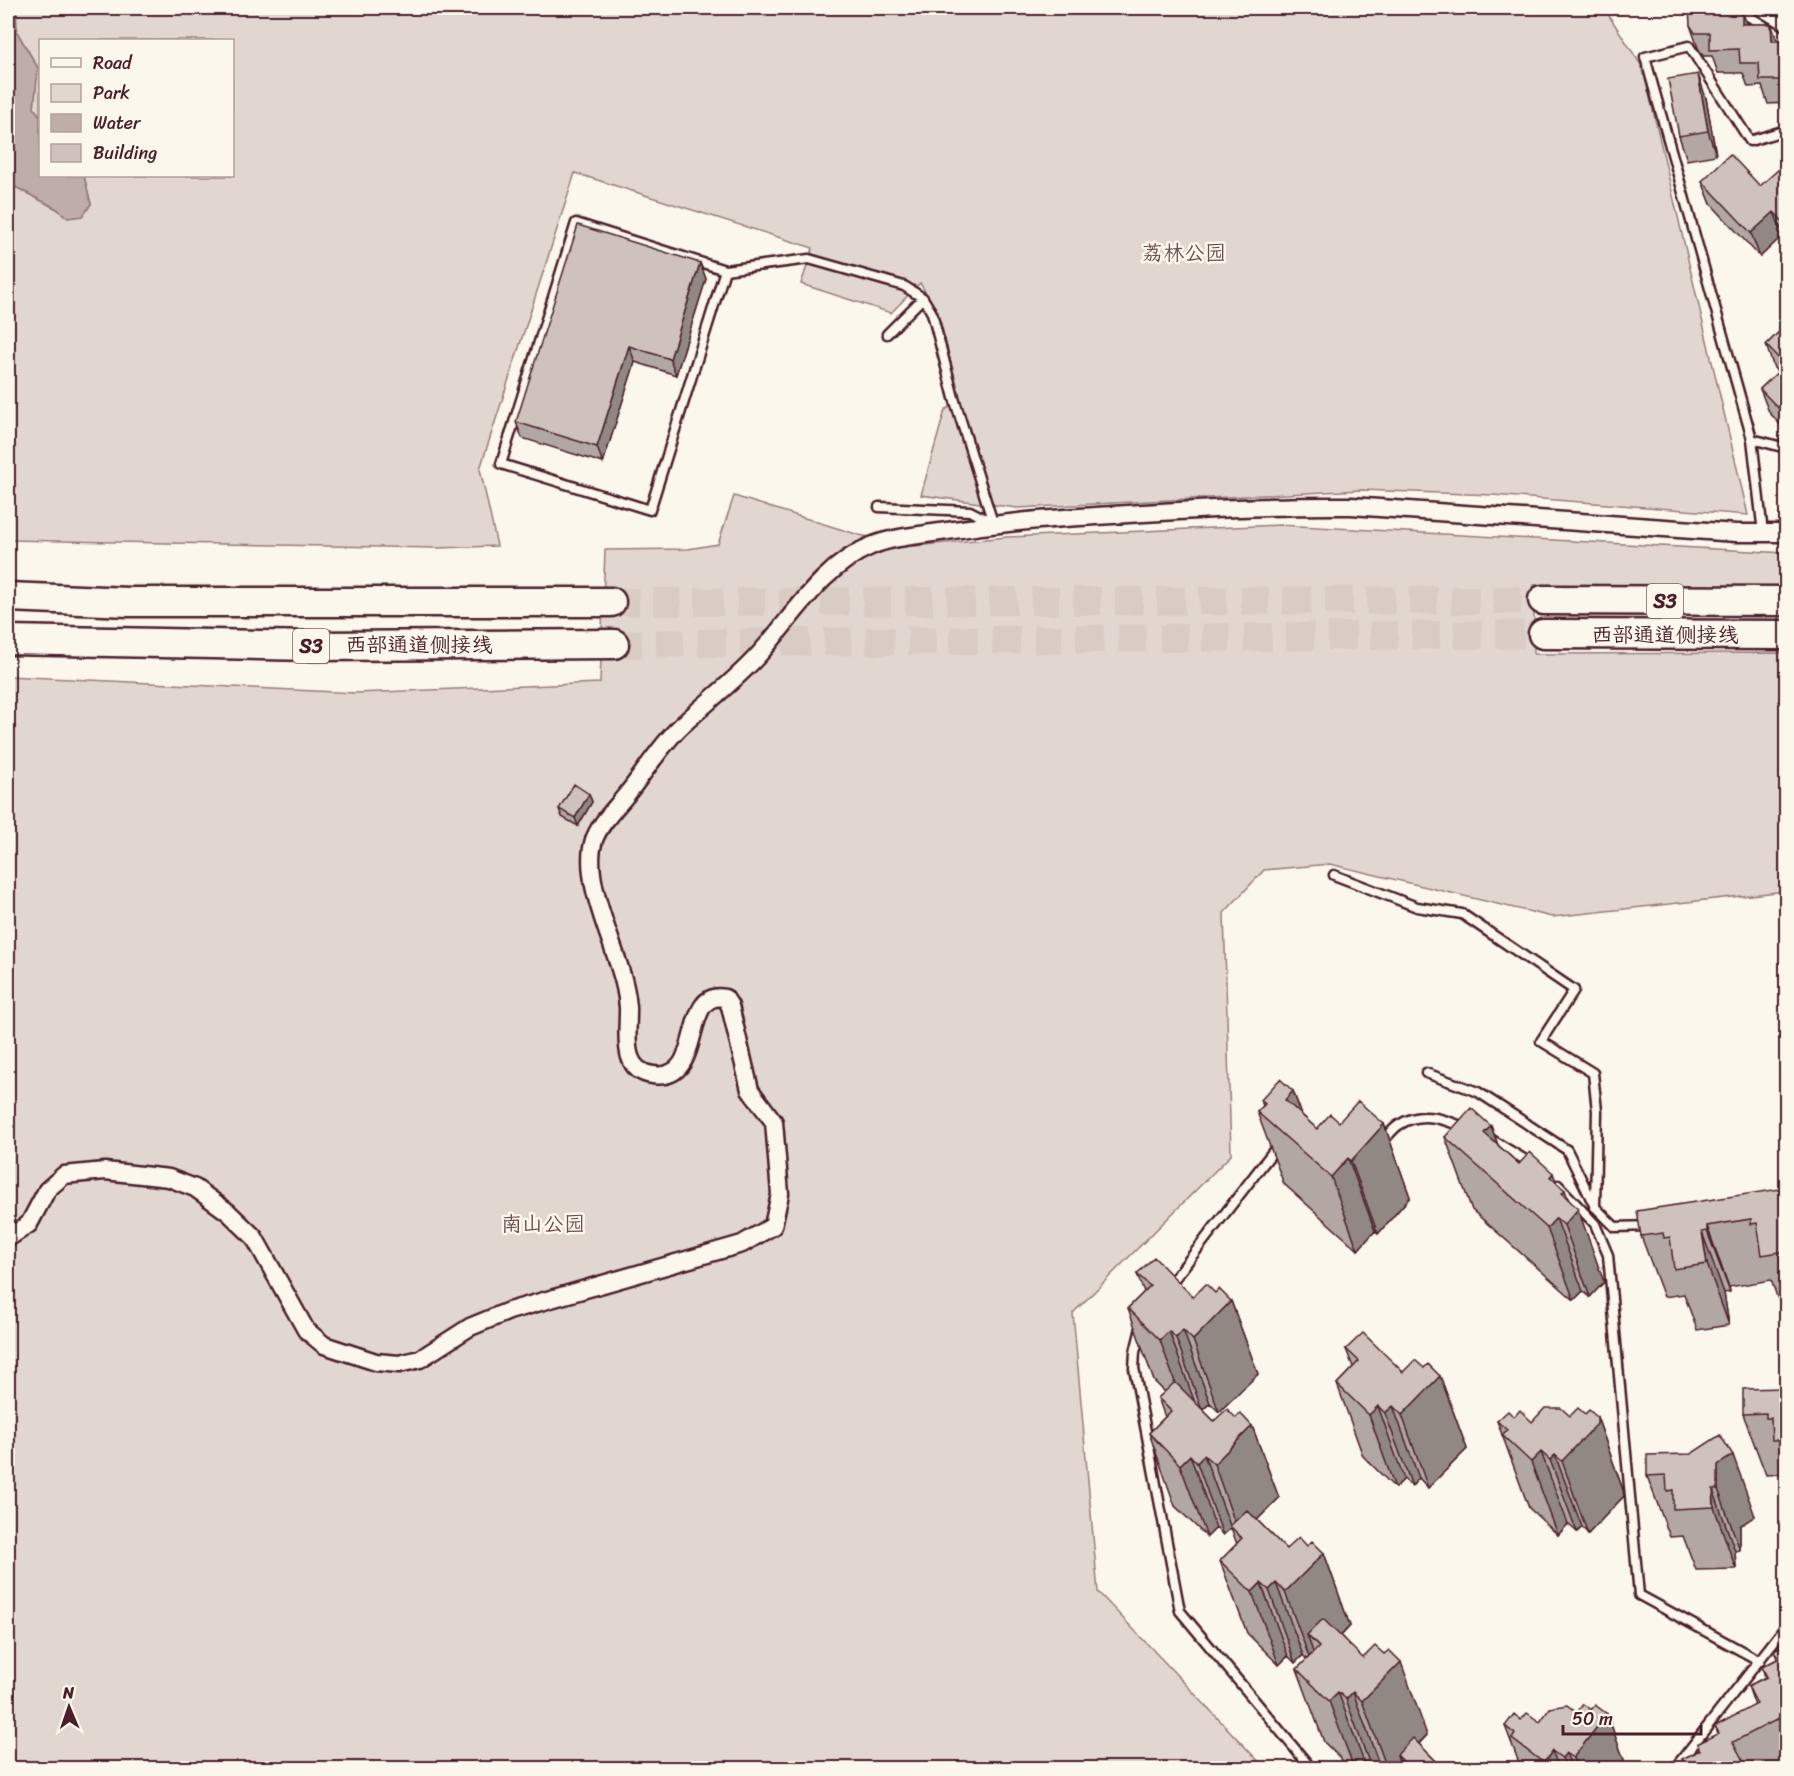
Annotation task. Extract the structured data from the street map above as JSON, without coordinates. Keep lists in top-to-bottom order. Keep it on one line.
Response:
{"streets":{"highway":["S3","西部通道侧接线"]},"parks":["荔林公园","南山公园"],"legend":["Road","Park","Water","Building"],"scale_bar":"50 m","north":"top"}
